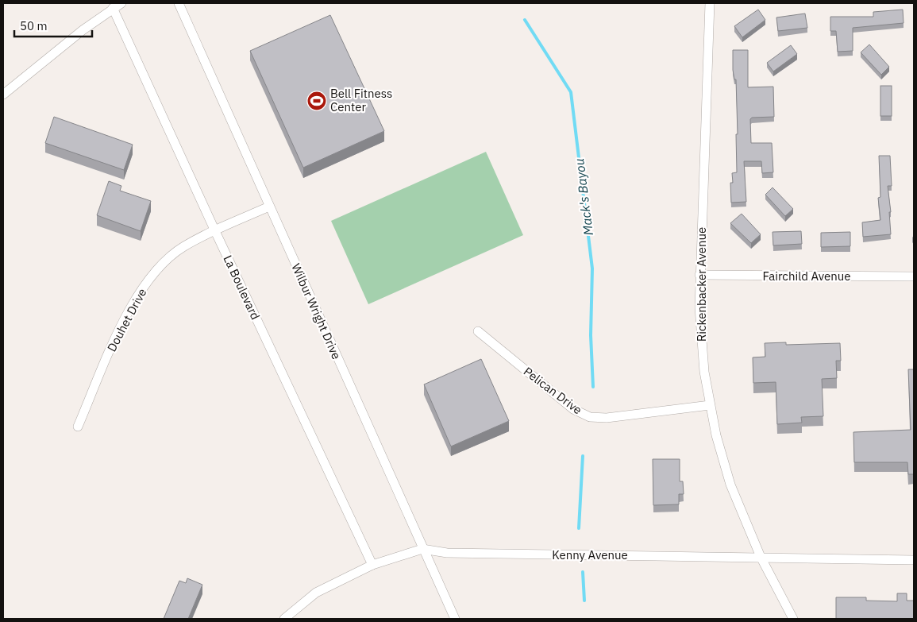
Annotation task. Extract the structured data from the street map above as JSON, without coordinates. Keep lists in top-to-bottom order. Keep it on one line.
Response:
{"streets":{"street":["Fairchild Avenue","Rickenbacker Avenue","La Boulevard","Wilbur Wright Drive","Douhet Drive","Pelican Drive","Kenny Avenue"]},"crossings":[["Fairchild Avenue","Rickenbacker Avenue"],["Rickenbacker Avenue","Pelican Drive"],["Rickenbacker Avenue","Kenny Avenue"],["La Boulevard","Douhet Drive"],["La Boulevard","Kenny Avenue"],["Wilbur Wright Drive","Douhet Drive"],["Wilbur Wright Drive","Kenny Avenue"]],"water":["Mack's Bayou"],"places":{"sports":["Bell Fitness Center"]},"scale_bar":"50 m"}
